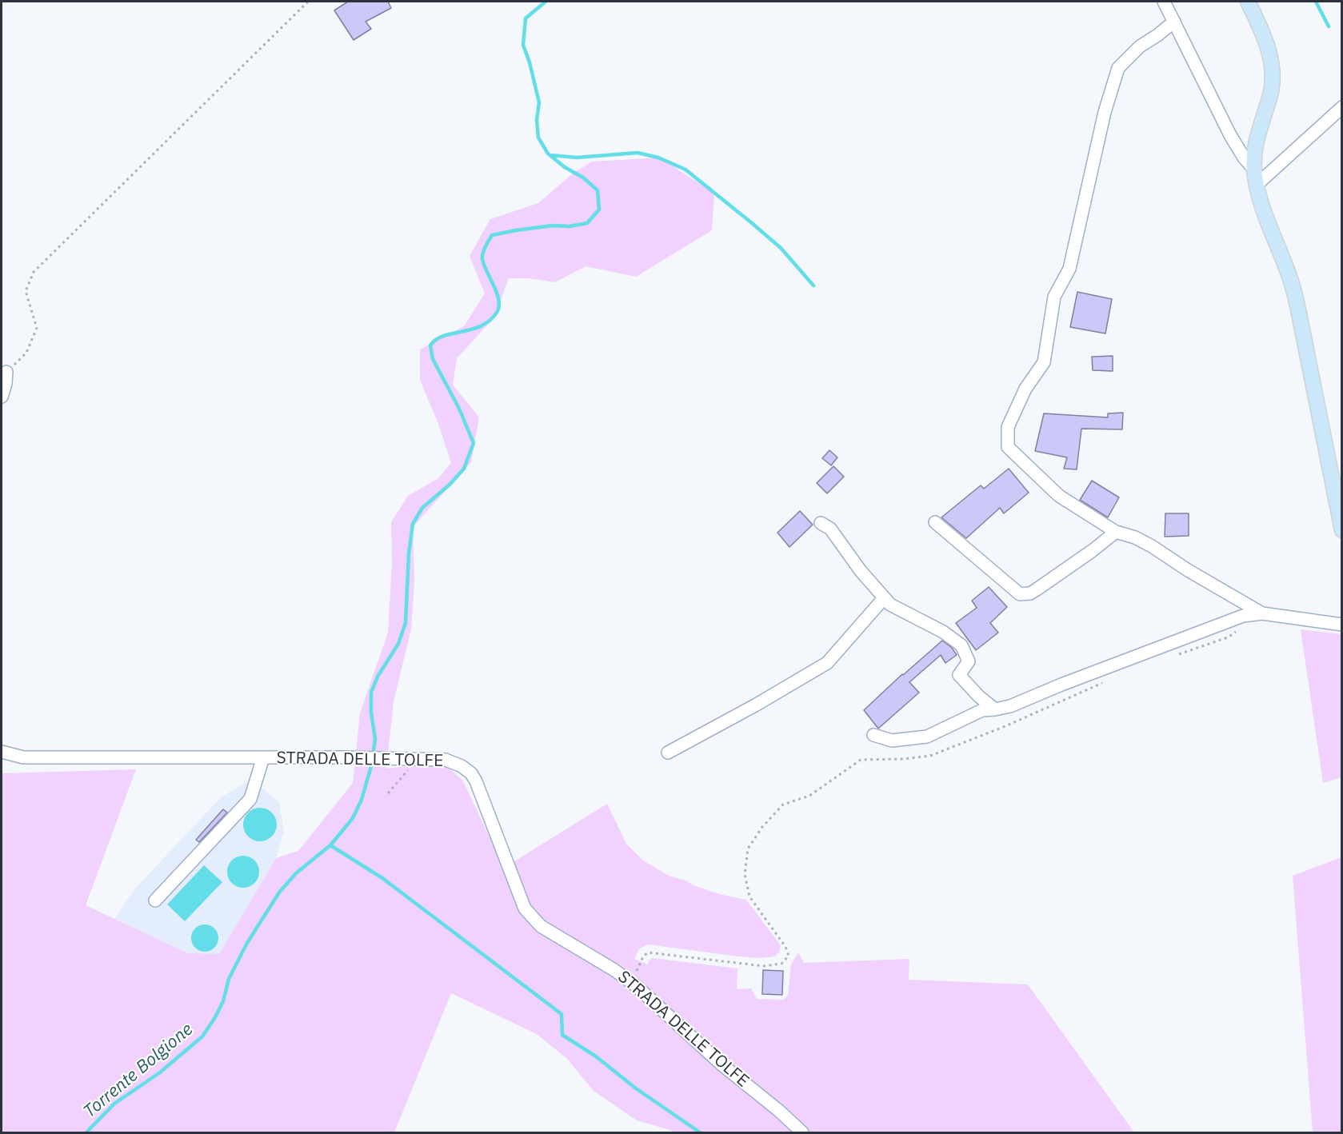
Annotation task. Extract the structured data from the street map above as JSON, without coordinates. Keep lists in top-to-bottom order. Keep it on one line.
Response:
{"streets":{"street":["STRADA DELLE TOLFE"]},"water":["Torrente Bolgione"]}
